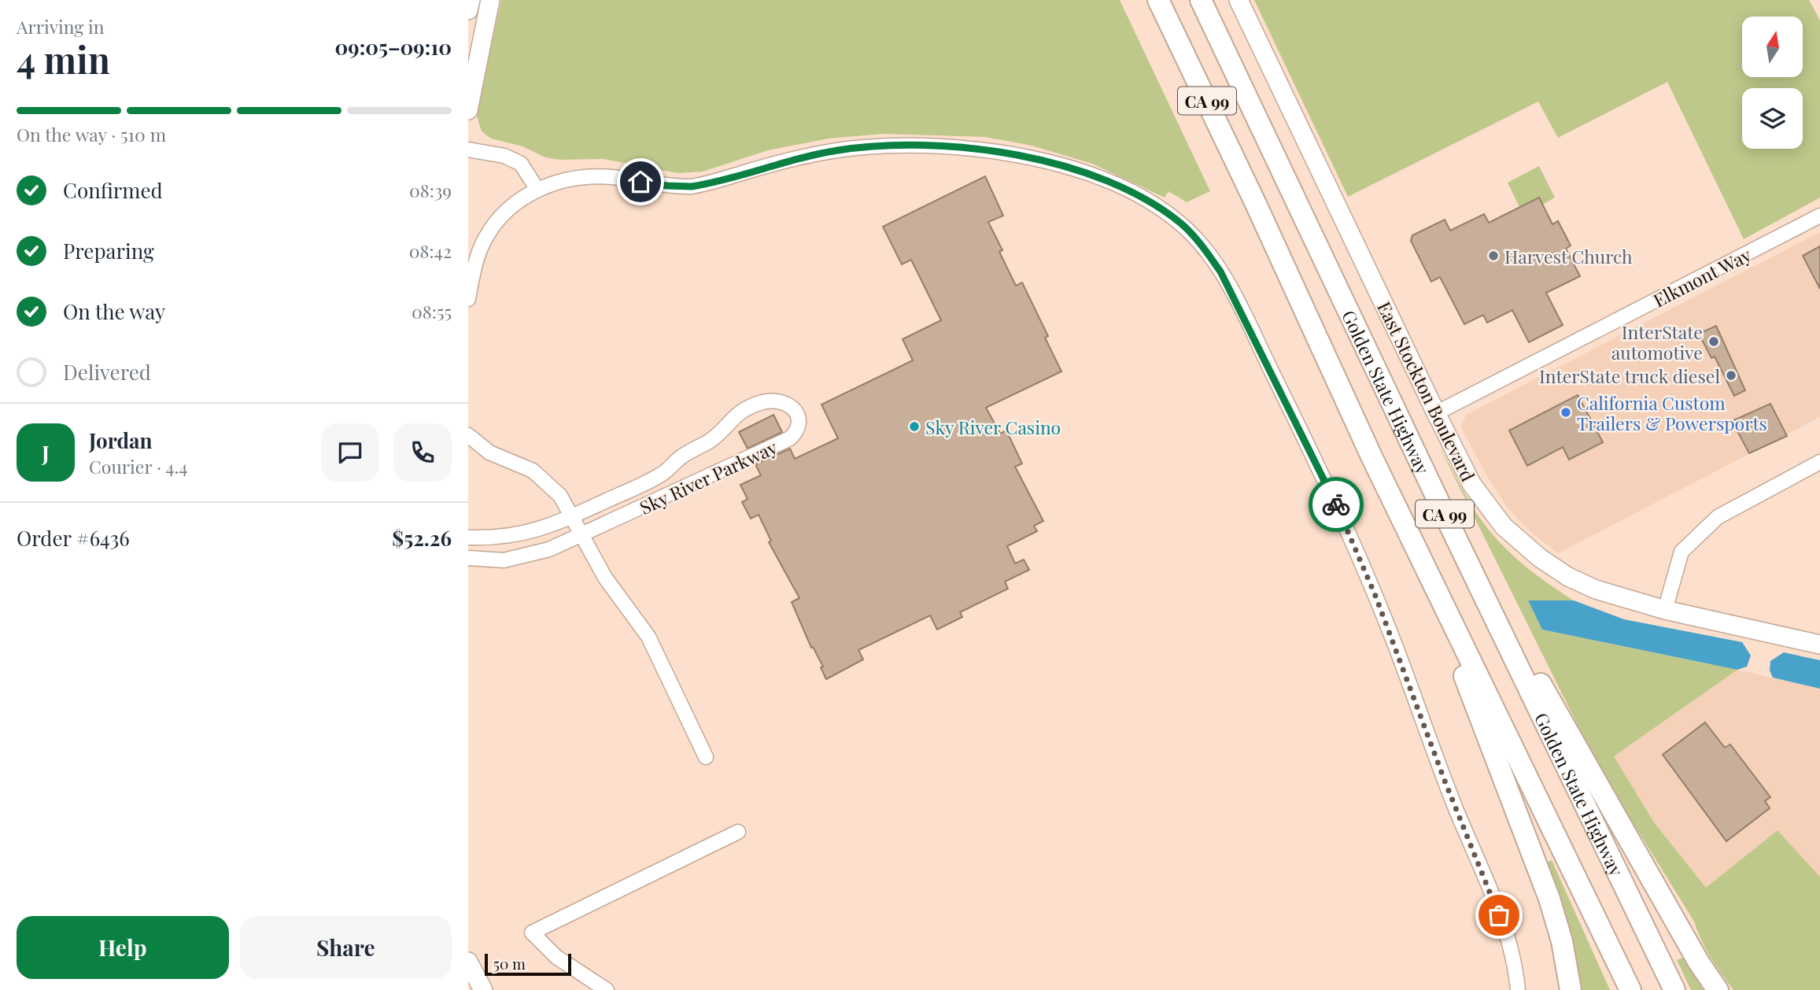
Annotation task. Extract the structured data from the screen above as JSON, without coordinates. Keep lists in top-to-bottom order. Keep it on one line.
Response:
{"streets":{"highway":["CA 99","Golden State Highway"],"main road":["East Stockton Boulevard"],"street":["Elkmont Way","Sky River Parkway"]},"crossings":[["Elkmont Way","East Stockton Boulevard"]],"places":["Harvest Church","InterState automotive","InterState truck diesel","California Custom Trailers & Powersports","Sky River Casino"],"scale_bar":"50 m","north":"top","page":{"heading":["4 min","Arriving in","09:05–09:10"],"panel":["Jordan","Courier · 4.4","Order #6436","$52.26"],"bar":"On the way · 510 m","list":[["Confirmed","08:39"],["Preparing","08:42"],["On the way","08:55"],"Delivered"],"round":"J","buttons":["Help","Share"],"scale":"50 m"}}
